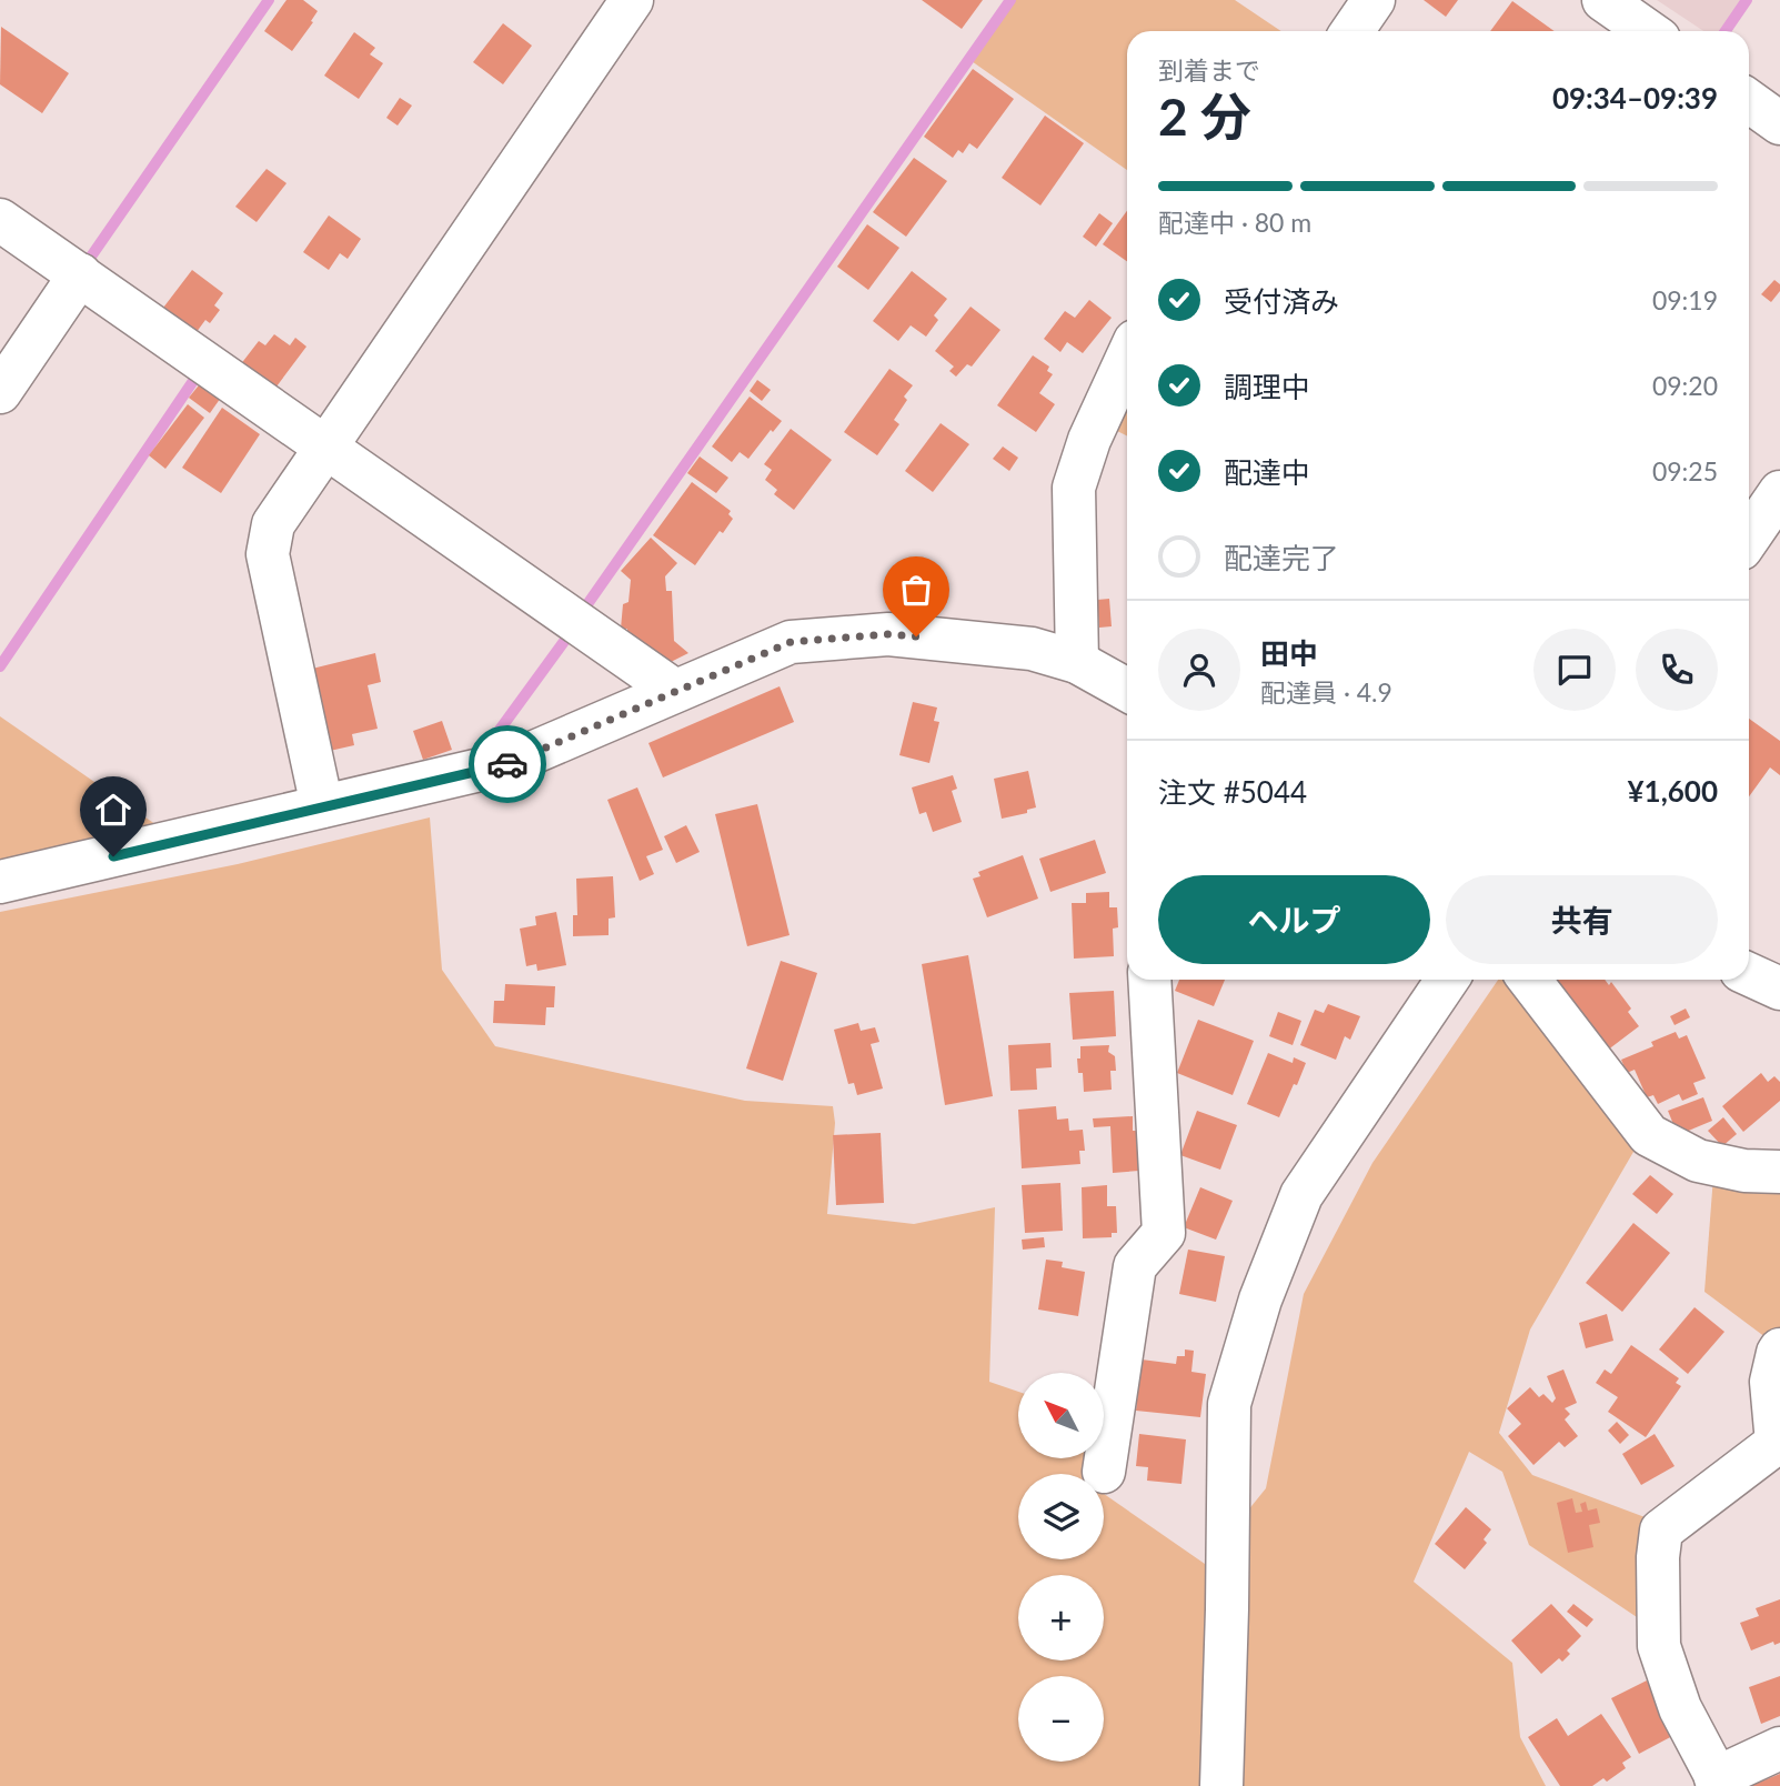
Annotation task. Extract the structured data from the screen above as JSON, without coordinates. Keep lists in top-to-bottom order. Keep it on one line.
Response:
{"north":"top left","page":{"heading":["2 分","到着まで","09:34–09:39"],"panel":["田中","配達員 · 4.9","注文 #5044","¥1,600"],"bar":"配達中 · 80 m","list":[["受付済み","09:19"],["調理中","09:20"],["配達中","09:25"],"配達完了"],"buttons":["ヘルプ","共有"],"map_buttons":["+","−"]}}
